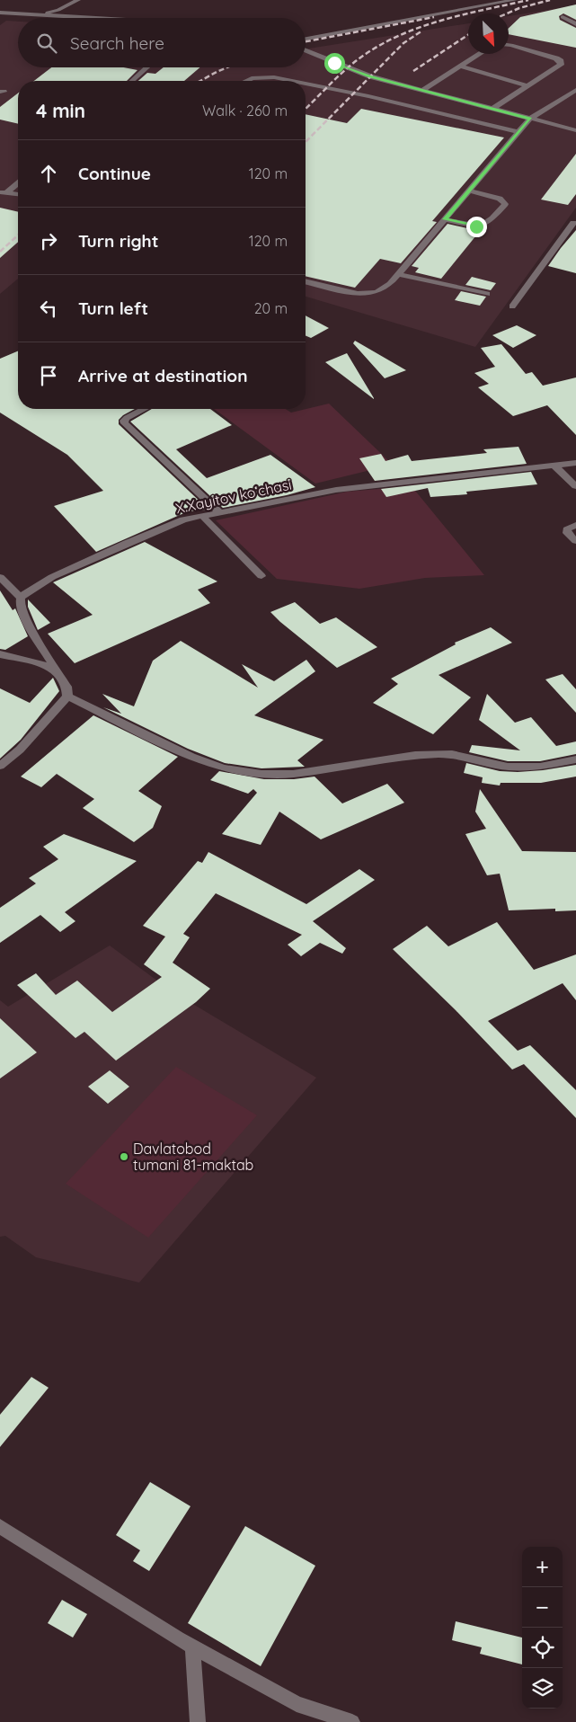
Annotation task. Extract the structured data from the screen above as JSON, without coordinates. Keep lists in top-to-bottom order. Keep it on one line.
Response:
{"streets":{"street":["X.Xayitov koʻchasi"]},"places":["Davlatobod tumani 81-maktab"],"north":"bottom right","page":{"search":"Search here","heading":["4 min","Walk · 260 m"],"list":[["Continue","120 m"],["Turn right","120 m"],["Turn left","20 m"],"Arrive at destination"],"map_buttons":["+","−"]}}
